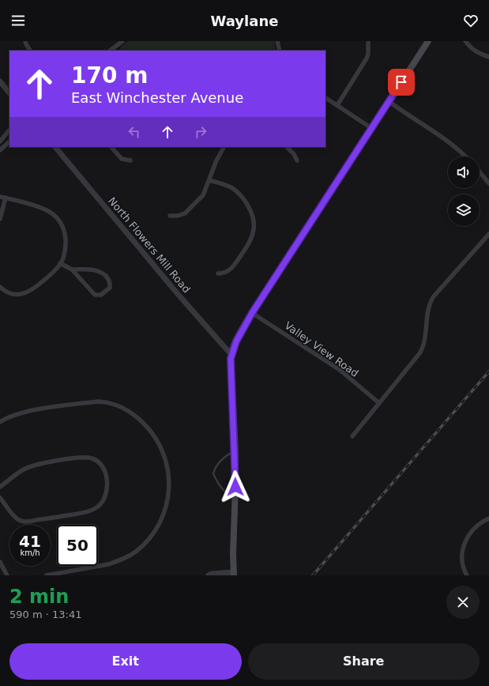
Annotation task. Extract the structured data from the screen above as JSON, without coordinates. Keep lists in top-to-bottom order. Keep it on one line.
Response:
{"streets":{"street":["North Flowers Mill Road","Valley View Road"]},"page":{"header":"Waylane","turn":["170 m","East Winchester Avenue"],"speed":"41 km/h","limit":"50","heading":["2 min","590 m · 13:41"],"buttons":["Exit","Share"]}}
